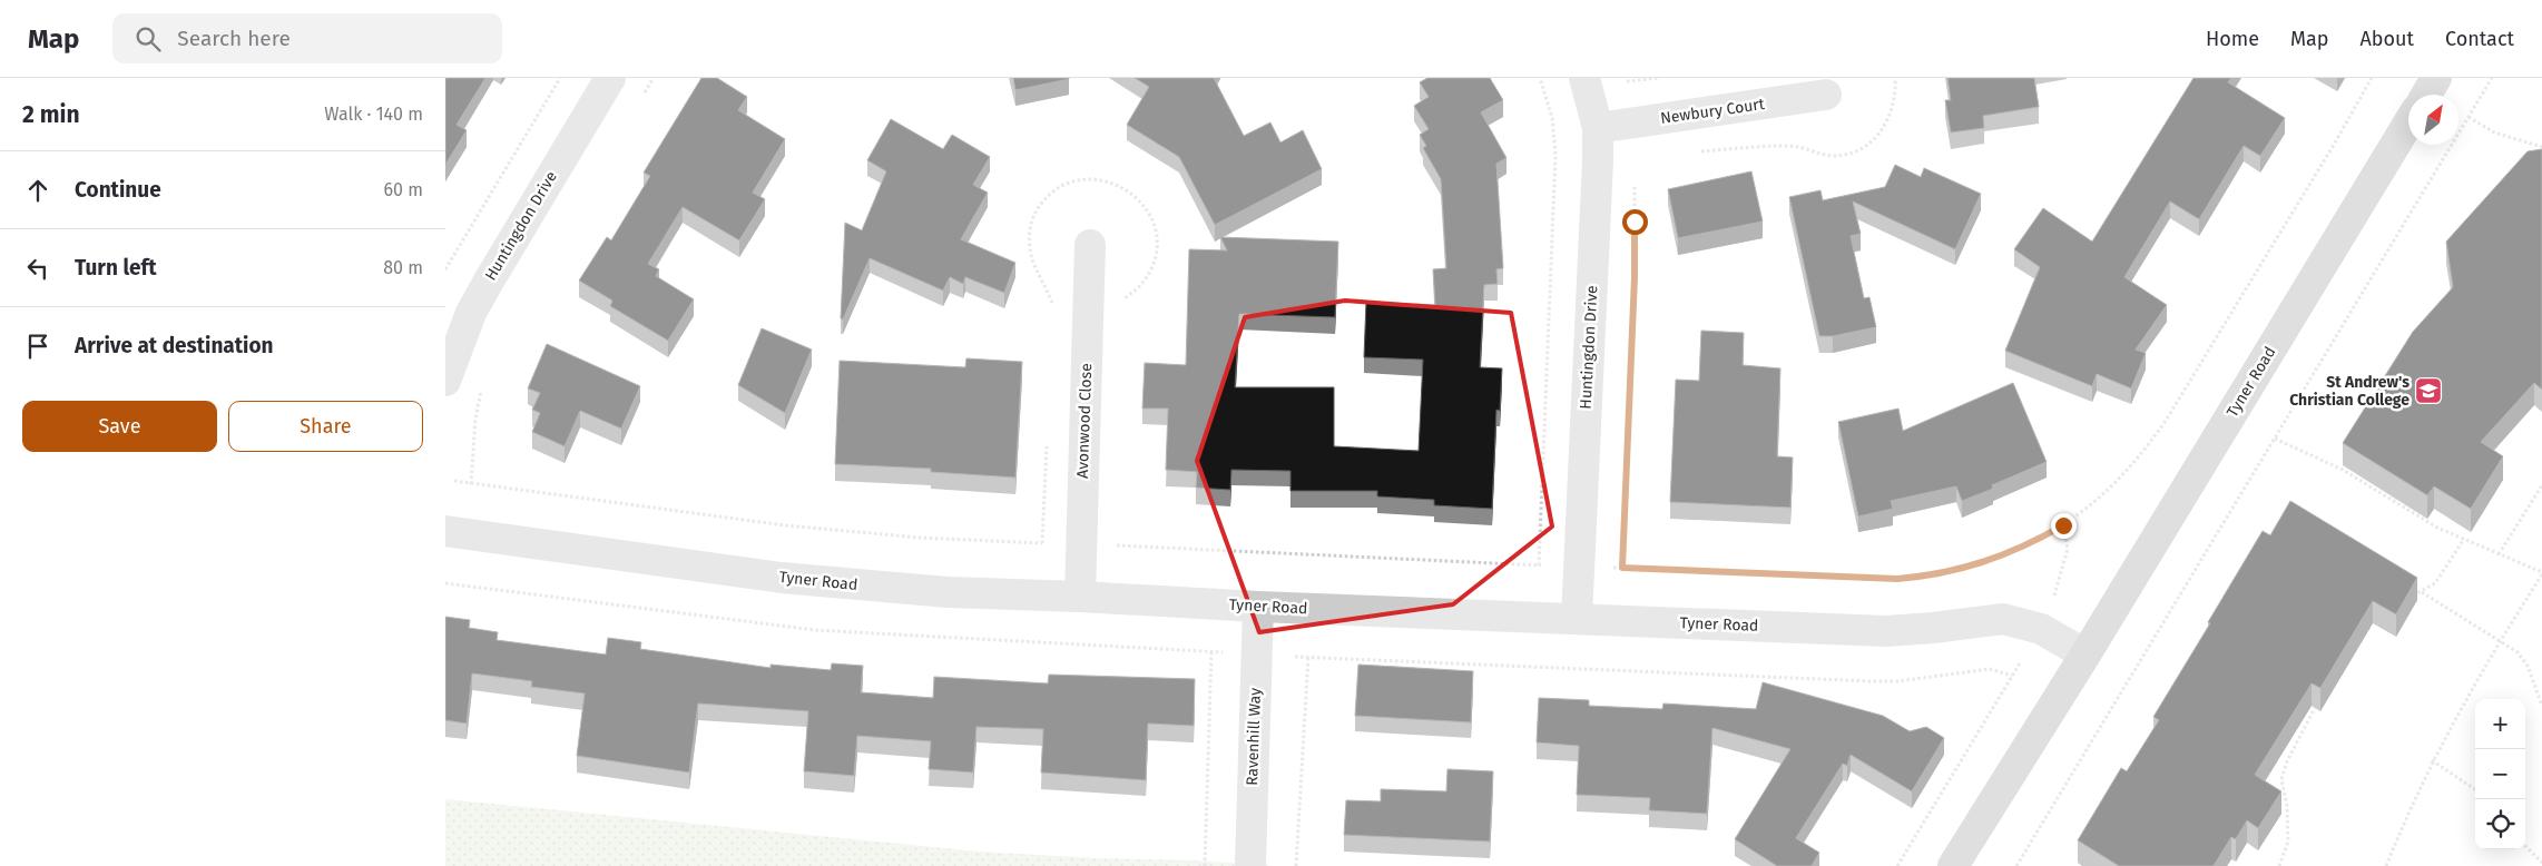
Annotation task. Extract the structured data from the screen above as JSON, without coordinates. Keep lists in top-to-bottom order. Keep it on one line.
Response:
{"streets":{"main road":["Tyner Road"],"street":["Newbury Court","Huntingdon Drive","Avonwood Close","Ravenhill Way"]},"crossings":[["Newbury Court","Huntingdon Drive"],["Huntingdon Drive","Tyner Road"],["Tyner Road","Avonwood Close"],["Tyner Road","Ravenhill Way"]],"places":{"school or university":["St Andrew's Christian College"]},"north":"top right","page":{"header":"Map","search":"Search here","nav":["Home","Map","About","Contact"],"heading":["2 min","Walk · 140 m"],"list":[["Continue","60 m"],["Turn left","80 m"],"Arrive at destination"],"buttons":["Save","Share"],"map_buttons":["+","−"]}}
